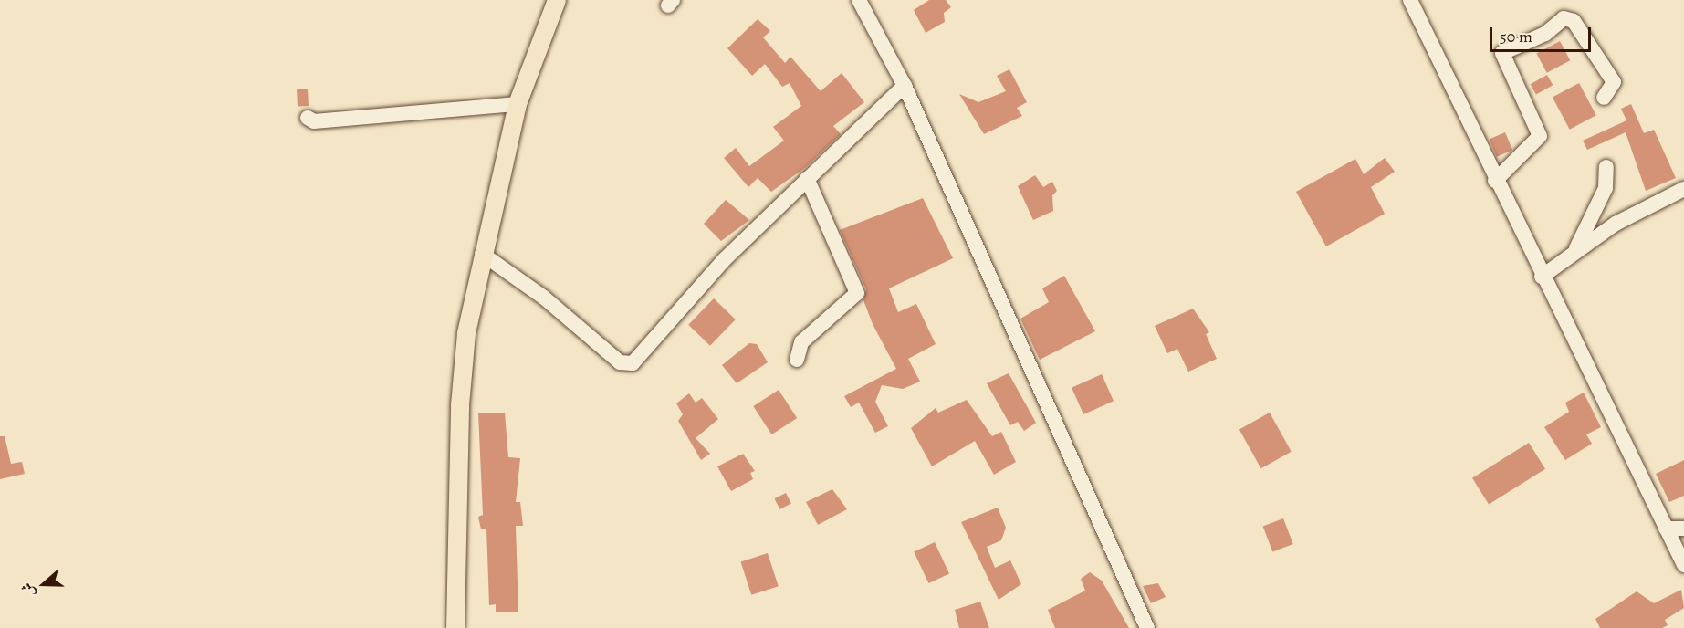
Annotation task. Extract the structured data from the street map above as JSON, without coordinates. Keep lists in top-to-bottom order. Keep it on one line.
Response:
{"scale_bar":"50 m","north":"left"}
